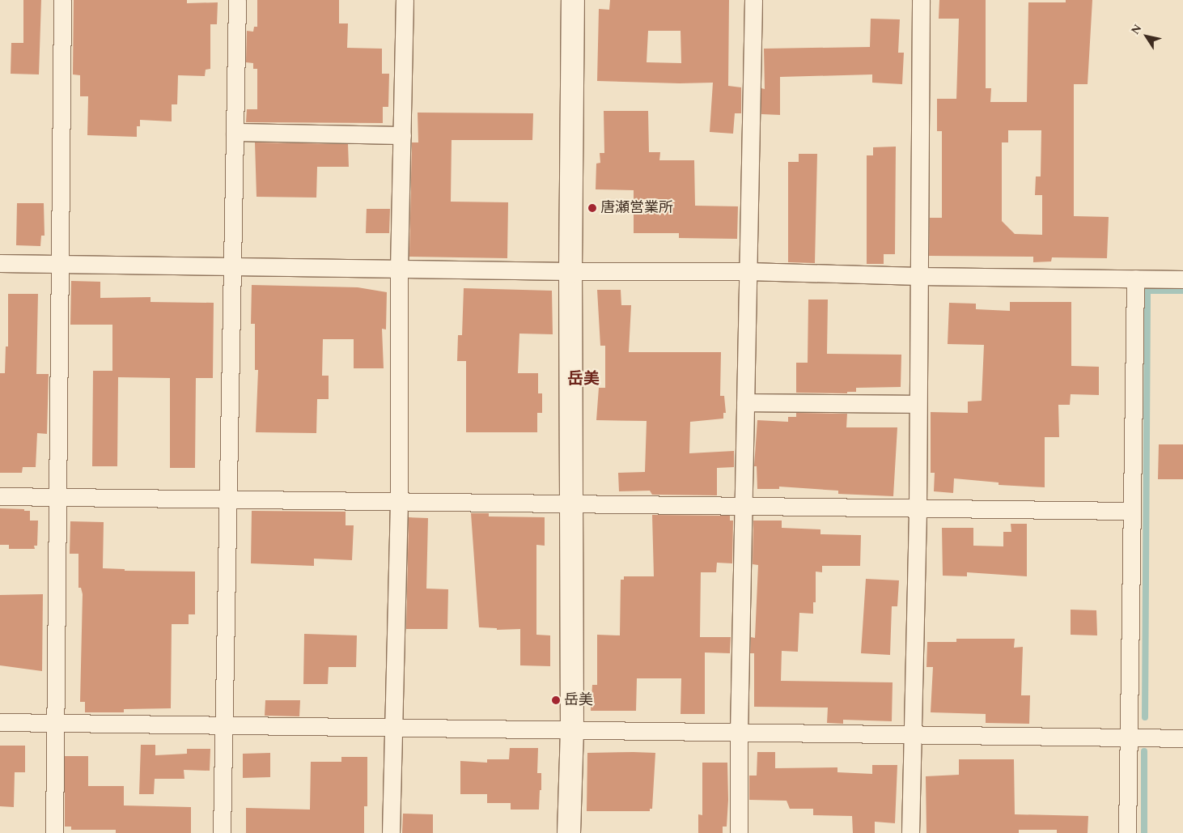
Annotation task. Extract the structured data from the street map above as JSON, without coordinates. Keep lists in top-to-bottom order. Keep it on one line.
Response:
{"districts":["岳美"],"places":["唐瀬営業所","岳美"],"north":"top left"}
